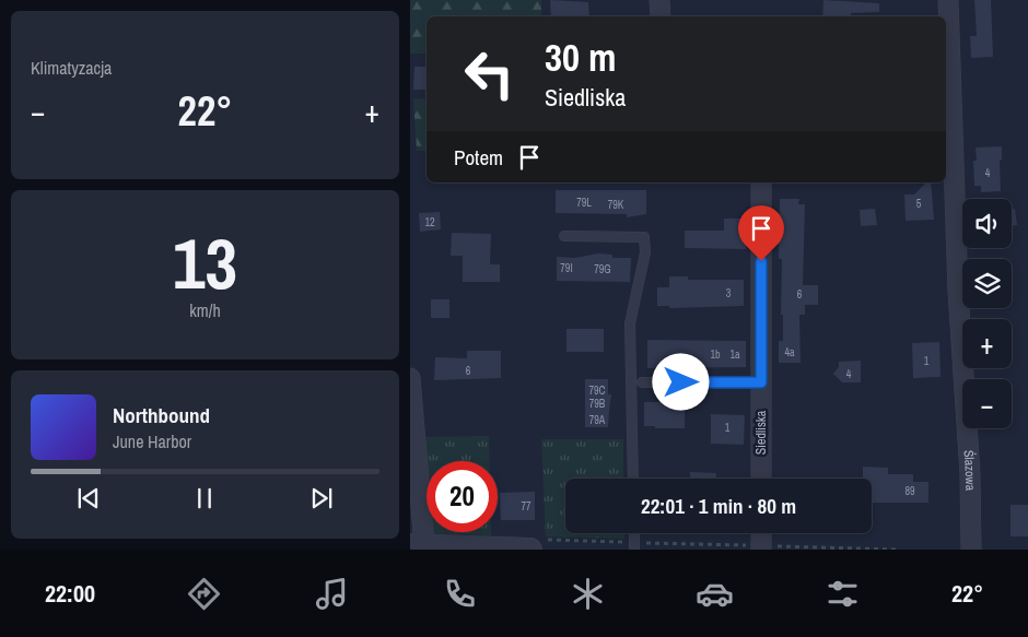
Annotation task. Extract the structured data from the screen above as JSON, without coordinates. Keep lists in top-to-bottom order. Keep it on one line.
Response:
{"streets":{"street":["Siedliska","Ślazowa"]},"house_numbers":["4","79L","5","79K","12","79I","79G","3","6","4a","1b","1a","1","6","4","79C","79B","79A","1","89","77"],"page":{"tile":["Klimatyzacja",["13","km/h"]],"turn":["30 m","Siedliska"],"heat":["−","22°","+"],"then":"Potem","map_buttons":["+","−"],"song":["Northbound","June Harbor"],"limit":"20","trip":"22:01 · 1 min · 80 m","tabs":["22:00","22°"]}}
